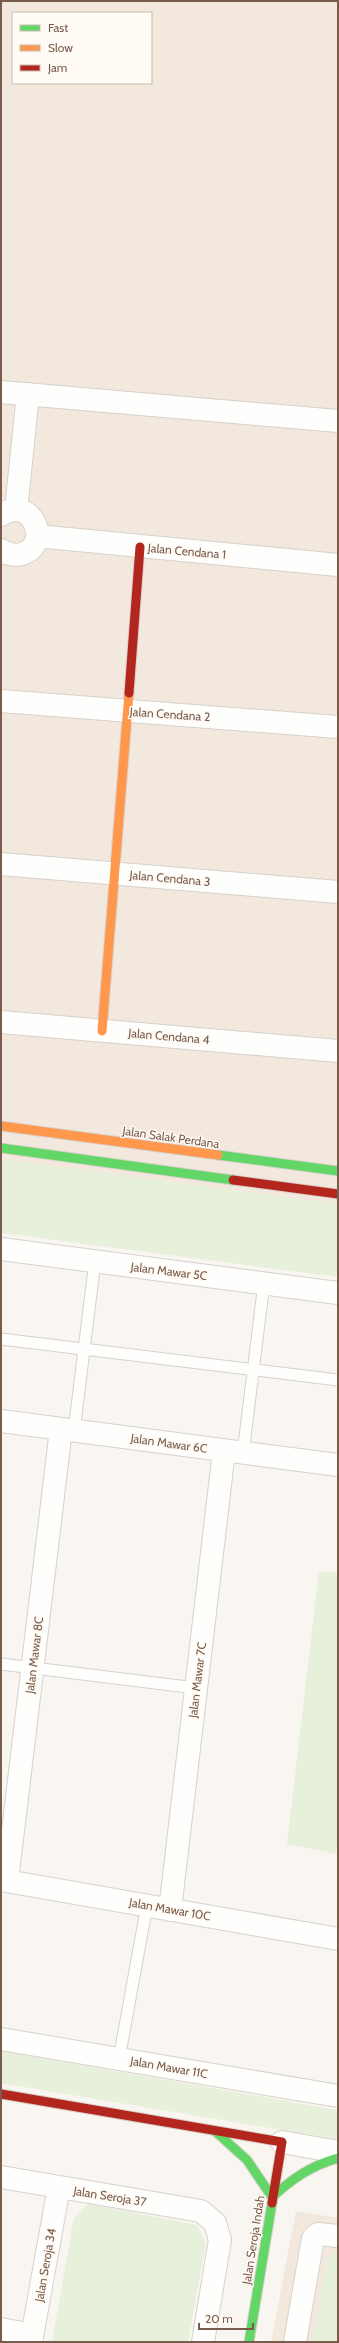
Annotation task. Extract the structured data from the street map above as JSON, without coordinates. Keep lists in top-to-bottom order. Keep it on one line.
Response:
{"streets":{"street":["Jalan Cendana 1","Jalan Cendana 2","Jalan Cendana 3","Jalan Cendana 4","Jalan Salak Perdana","Jalan Mawar 5C","Jalan Mawar 6C","Jalan Mawar 8C","Jalan Mawar 7C","Jalan Mawar 10C","Jalan Mawar 11C","Jalan Seroja 37","Jalan Seroja Indah","Jalan Seroja 34"]},"crossings":[["Jalan Mawar 6C","Jalan Mawar 8C"],["Jalan Mawar 6C","Jalan Mawar 7C"],["Jalan Mawar 8C","Jalan Mawar 10C"],["Jalan Mawar 7C","Jalan Mawar 10C"],["Jalan Seroja 37","Jalan Seroja 34"]],"legend":["Fast","Slow","Jam"],"scale_bar":"20 m"}
